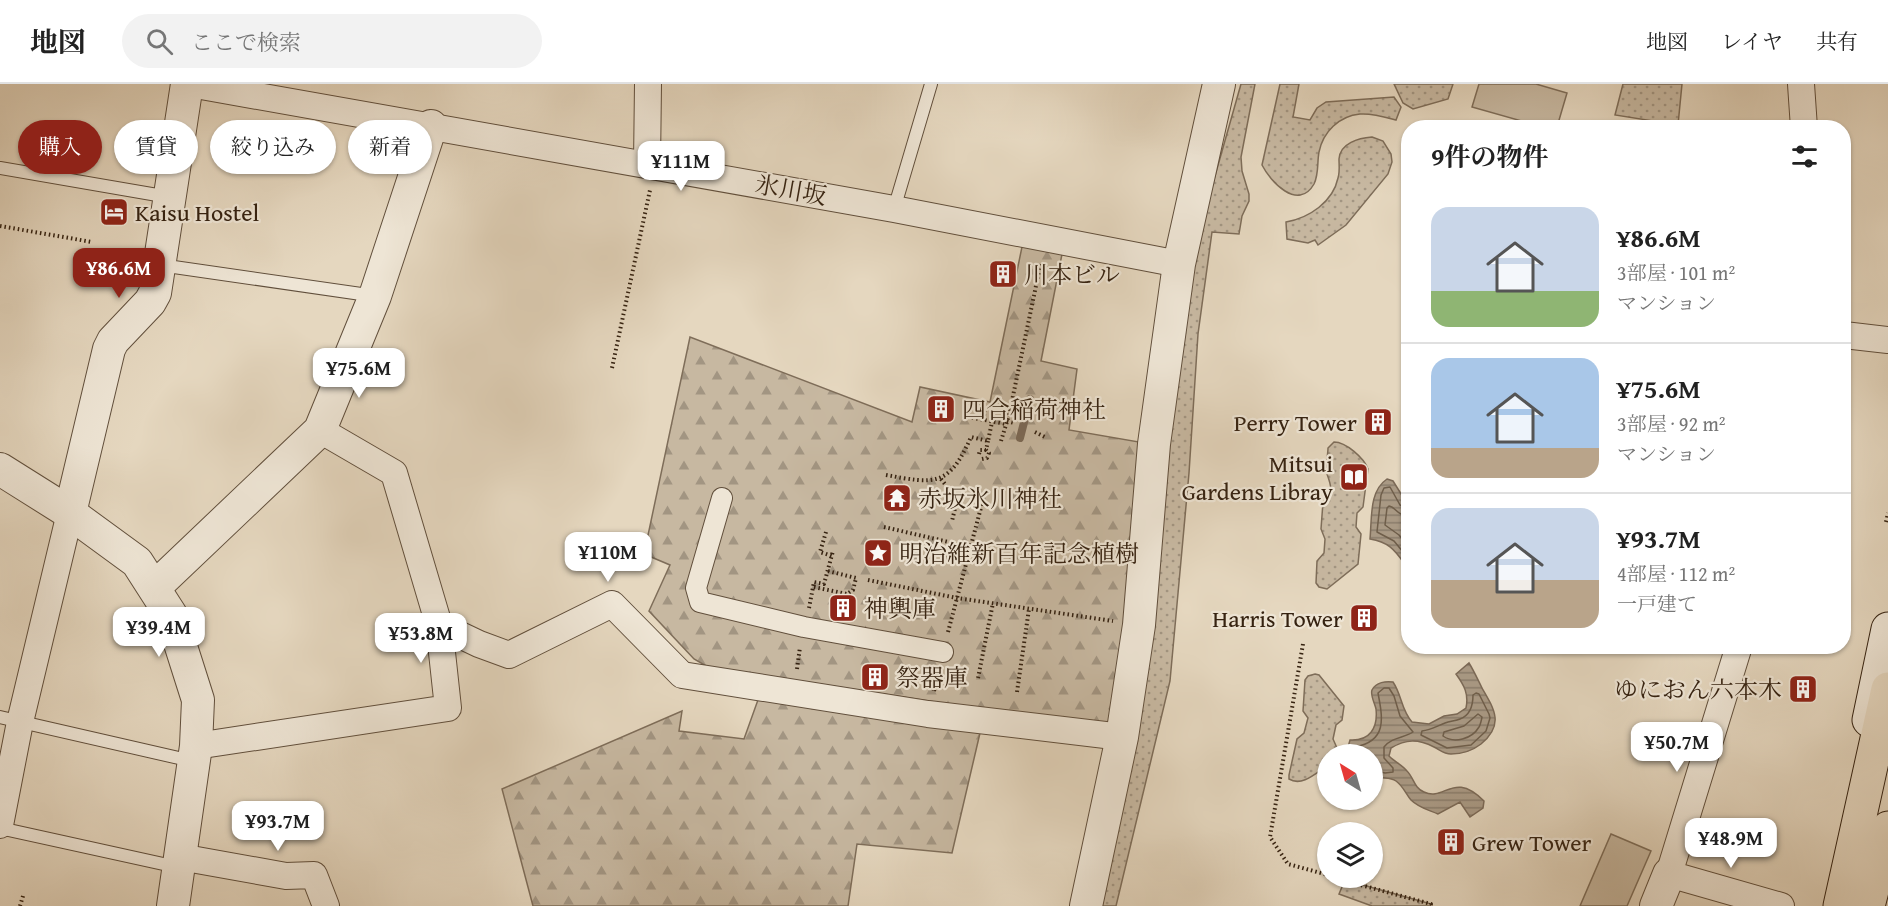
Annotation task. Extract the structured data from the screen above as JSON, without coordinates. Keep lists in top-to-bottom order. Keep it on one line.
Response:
{"streets":{"street":["氷川坂"]},"places":{"hotel":["Kaisu Hostel"],"building":["川本ビル","四合稲荷神社","Perry Tower","神輿庫","Harris Tower","祭器庫","ゆにおん六本木","Grew Tower"],"library":["Mitsui Gardens Libray"],"temple":["赤坂氷川神社"],"place":["明治維新百年記念植樹"]},"north":"top left","page":{"header":"地図","search":"ここで検索","nav":["地図","レイヤ","共有"],"chip":["購入","賃貸","絞り込み","新着"],"heading":"9件の物件","price":["¥111M","¥86.6M","¥75.6M","¥110M","¥39.4M","¥53.8M","¥50.7M","¥93.7M","¥48.9M"],"list":[{"name":"¥86.6M","note":"3部屋 · 101 m² · マンション"},{"name":"¥75.6M","note":"3部屋 · 92 m² · マンション"},{"name":"¥93.7M","note":"4部屋 · 112 m² · 一戸建て"}]}}
